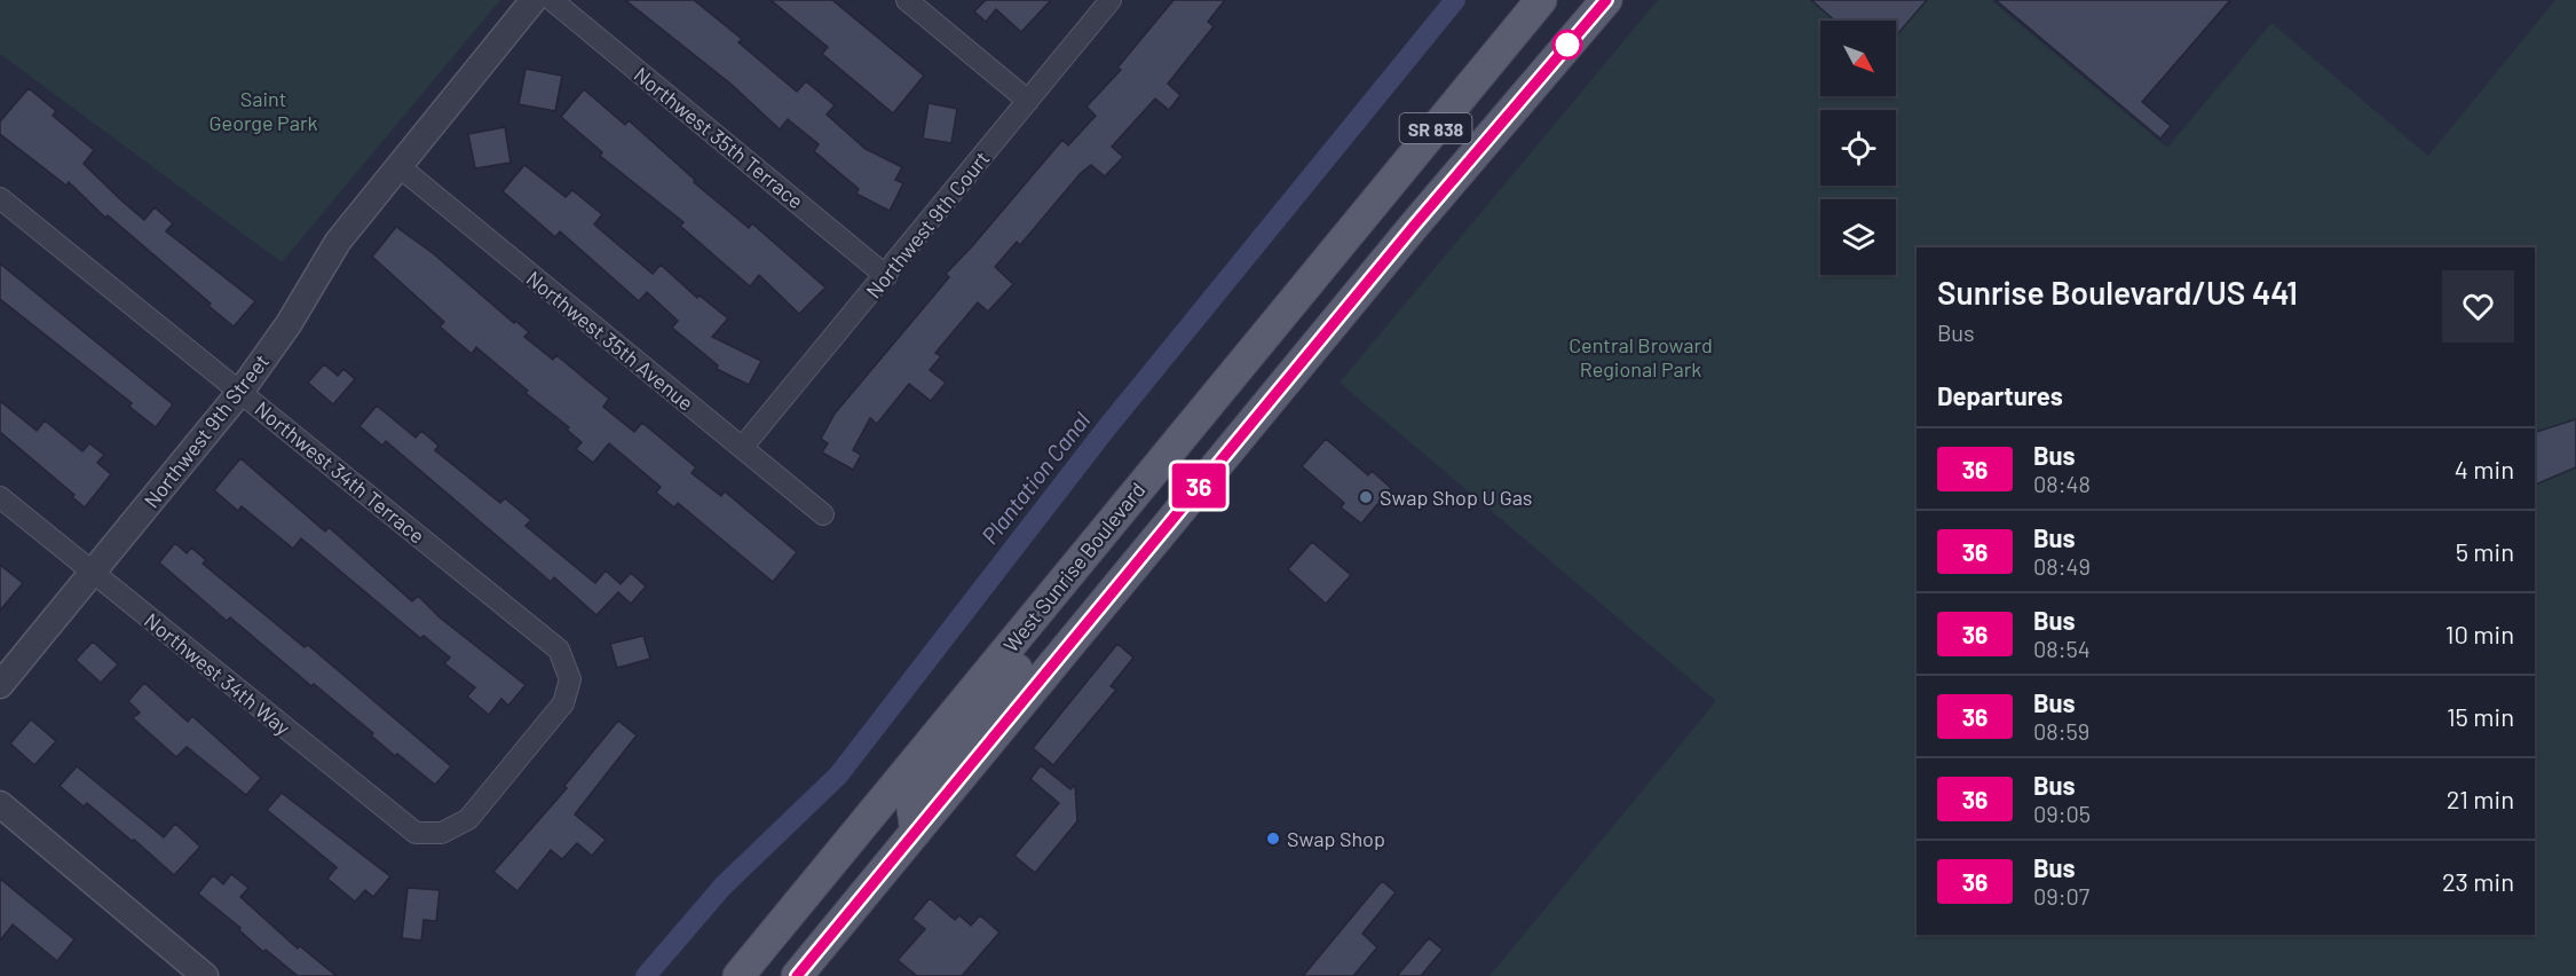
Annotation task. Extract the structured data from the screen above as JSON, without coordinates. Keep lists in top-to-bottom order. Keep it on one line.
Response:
{"streets":{"main road":["SR 838","West Sunrise Boulevard"],"street":["Northwest 35th Terrace","Northwest 9th Court","Northwest 35th Avenue","Northwest 9th Street","Northwest 34th Terrace","Northwest 34th Way"]},"crossings":[["Northwest 35th Terrace","Northwest 9th Court"],["Northwest 9th Court","Northwest 35th Avenue"],["Northwest 35th Avenue","Northwest 9th Street"],["Northwest 9th Street","Northwest 34th Terrace"],["Northwest 9th Street","Northwest 34th Way"],["Northwest 34th Terrace","Northwest 34th Way"]],"water":["Plantation Canal"],"parks":["Saint George Park","Central Broward Regional Park"],"places":["Swap Shop U Gas","Swap Shop"],"lines":["bus line 36"],"north":"bottom right","page":{"on_map":"36","heading":[["Sunrise Boulevard/US 441","Bus"],"Departures"],"list":[{"mark":"36","name":"Bus","note":"08:48","value":"4 min"},{"mark":"36","name":"Bus","note":"08:49","value":"5 min"},{"mark":"36","name":"Bus","note":"08:54","value":"10 min"},{"mark":"36","name":"Bus","note":"08:59","value":"15 min"},{"mark":"36","name":"Bus","note":"09:05","value":"21 min"},{"mark":"36","name":"Bus","note":"09:07","value":"23 min"}]}}
